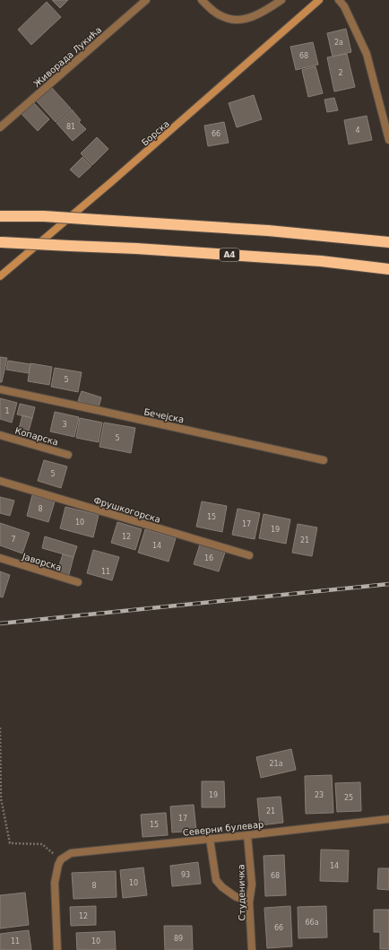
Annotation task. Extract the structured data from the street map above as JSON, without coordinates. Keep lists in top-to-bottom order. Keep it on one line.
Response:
{"streets":{"highway":["A4"],"street":["Живорада Лукића","Борска","Бечејска","Копарска","Фрушкогорска","Јаворска","Северни булевар","Студеничка"]},"crossings":[["Северни булевар","Студеничка"]],"house_numbers":["2a","68","2","81","4","66","5","1","3","5","5","8","15","10","17","19","12","7","21","14","16","11","21a","19","23","25","21","17","15","14","93","68","10","8","12","66a","66","89","11","10"]}
